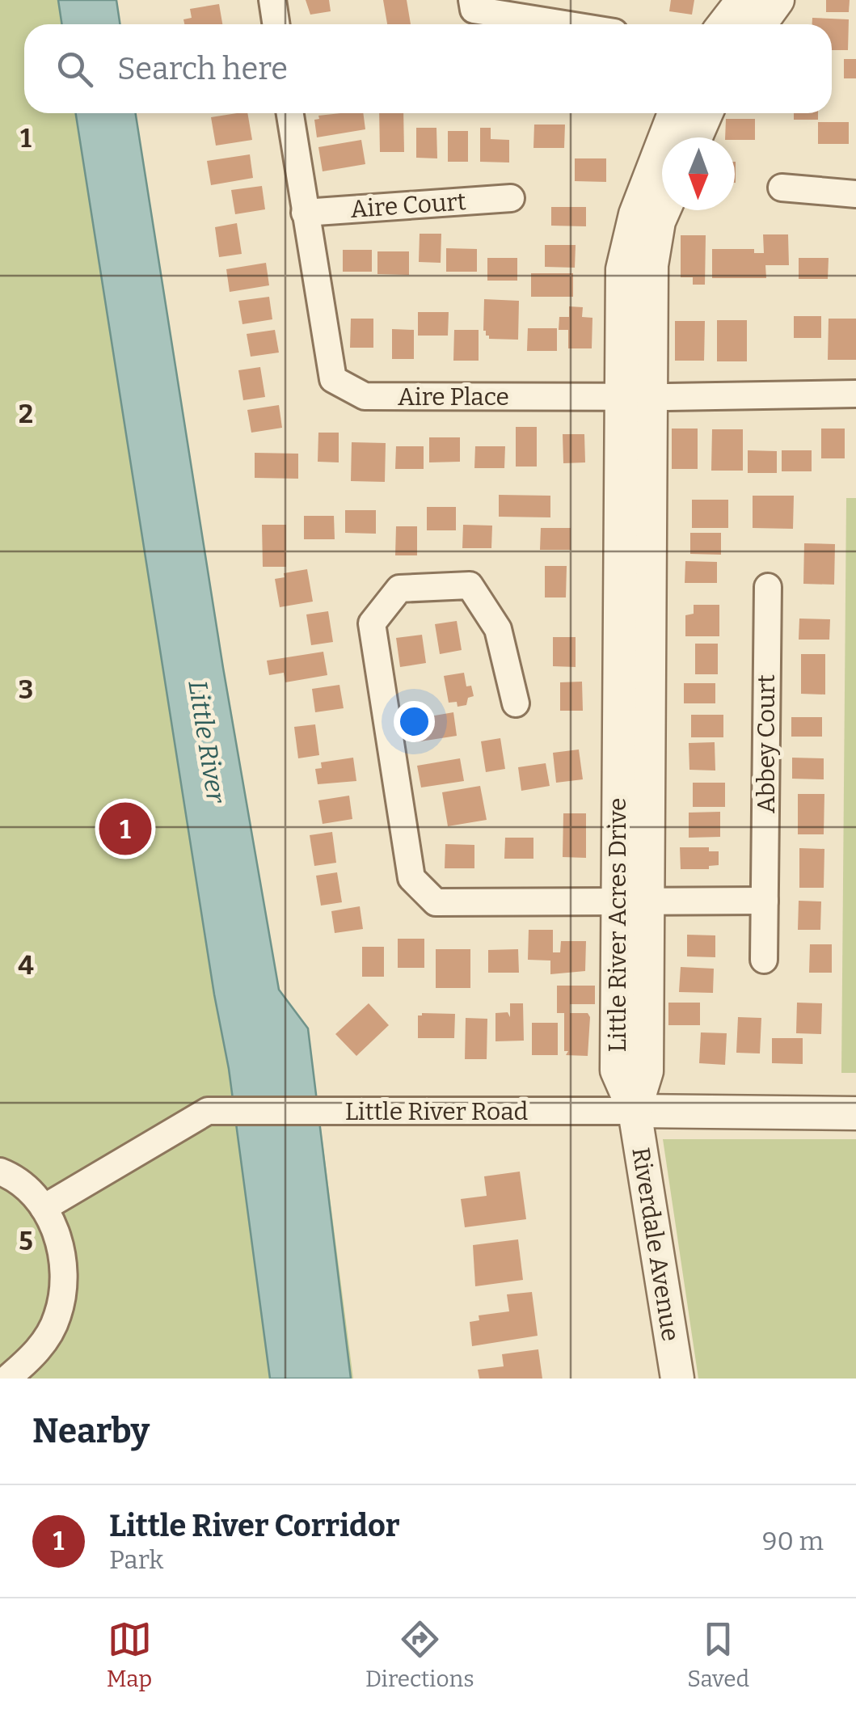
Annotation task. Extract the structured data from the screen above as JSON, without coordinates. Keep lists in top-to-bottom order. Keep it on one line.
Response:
{"streets":{"street":["Aire Court","Aire Place","Abbey Court","Little River Acres Drive","Little River Road","Riverdale Avenue"]},"crossings":[["Aire Court","Aire Place"],["Aire Place","Little River Acres Drive"],["Little River Acres Drive","Little River Road"],["Little River Acres Drive","Riverdale Avenue"],["Little River Road","Riverdale Avenue"]],"water":["Little River"],"north":"bottom","page":{"search":"Search here","pins":"1","heading":"Nearby","list":[{"mark":"1","name":"Little River Corridor","note":"Park","value":"90 m"}],"nav":["Map","Directions","Saved"]},"grid":{"rows":["1","2","3","4","5"]}}
